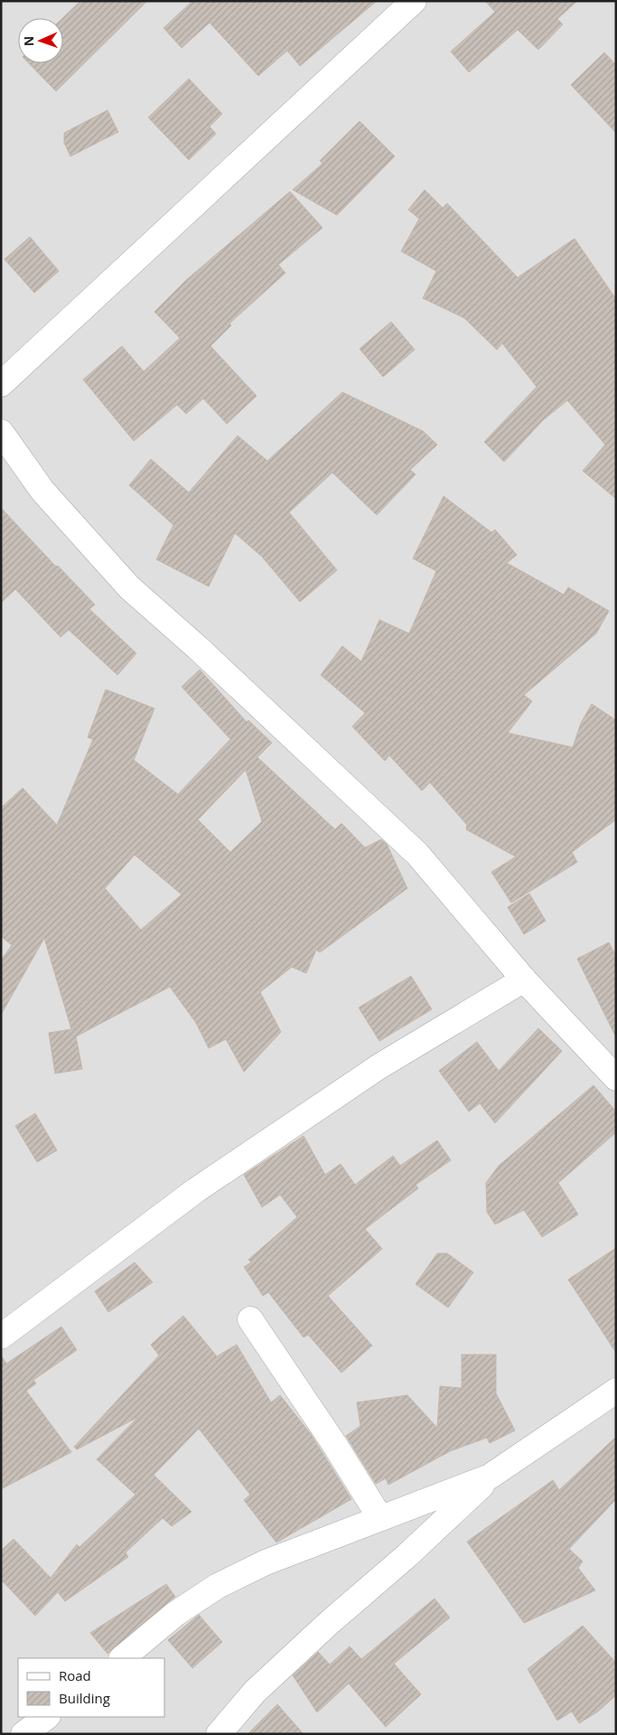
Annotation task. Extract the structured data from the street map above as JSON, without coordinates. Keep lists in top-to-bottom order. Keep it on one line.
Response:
{"legend":["Road","Building"],"north":"left"}
